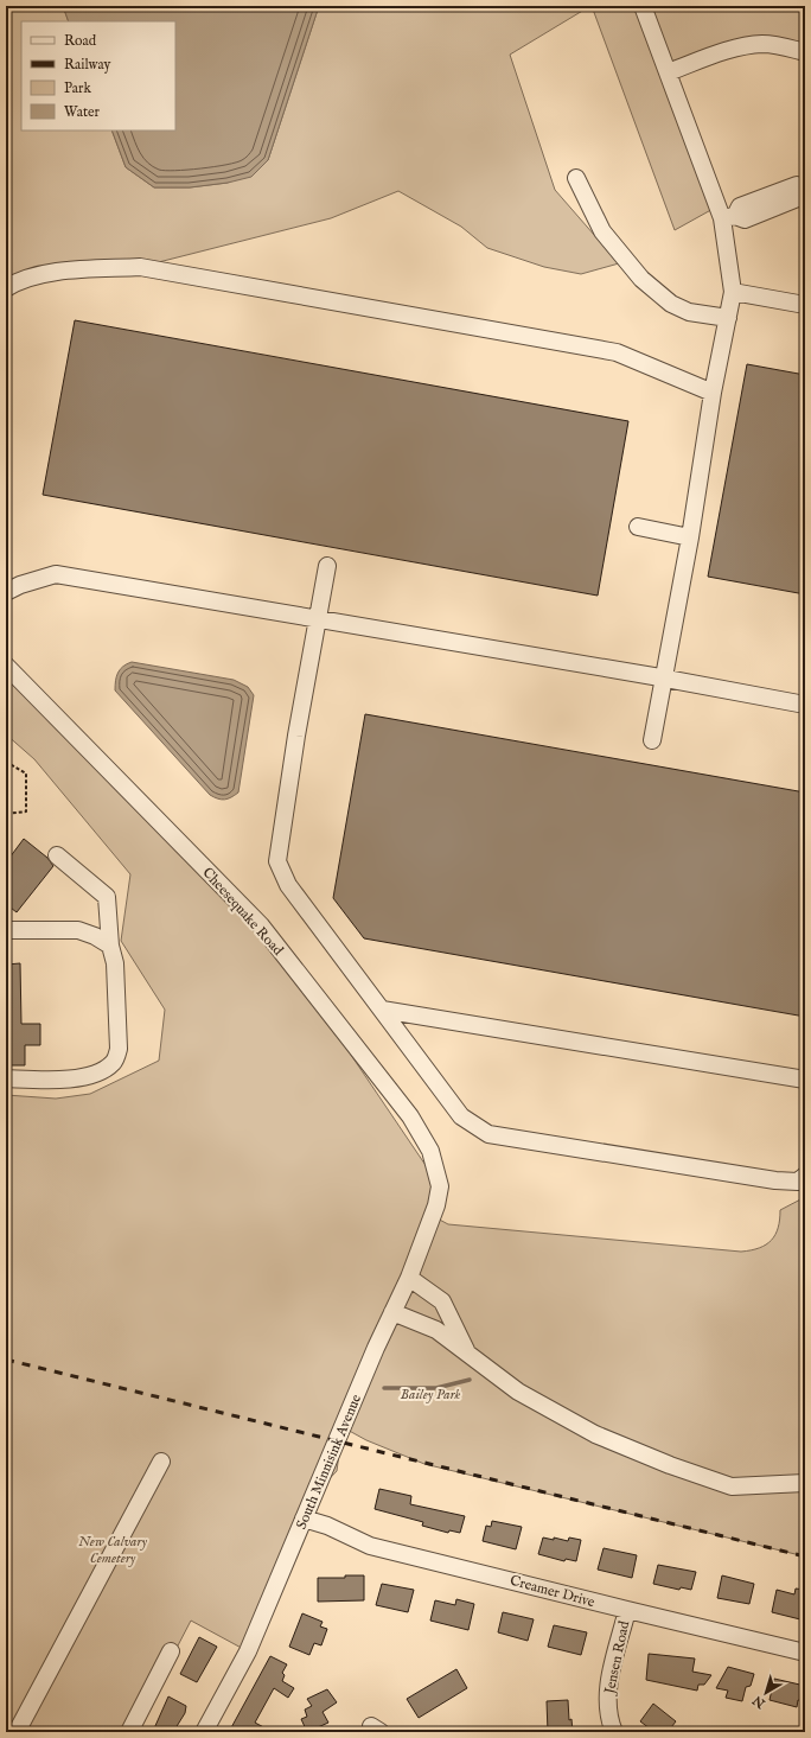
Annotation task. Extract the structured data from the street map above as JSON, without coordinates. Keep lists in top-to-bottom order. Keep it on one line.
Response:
{"streets":{"street":["Cheesequake Road","South Minnisink Avenue","Creamer Drive","Jensen Road"]},"crossings":[["Cheesequake Road","South Minnisink Avenue"],["South Minnisink Avenue","Creamer Drive"],["Creamer Drive","Jensen Road"]],"parks":["Bailey Park","New Calvary Cemetery"],"legend":["Road","Railway","Park","Water"],"north":"bottom left"}
